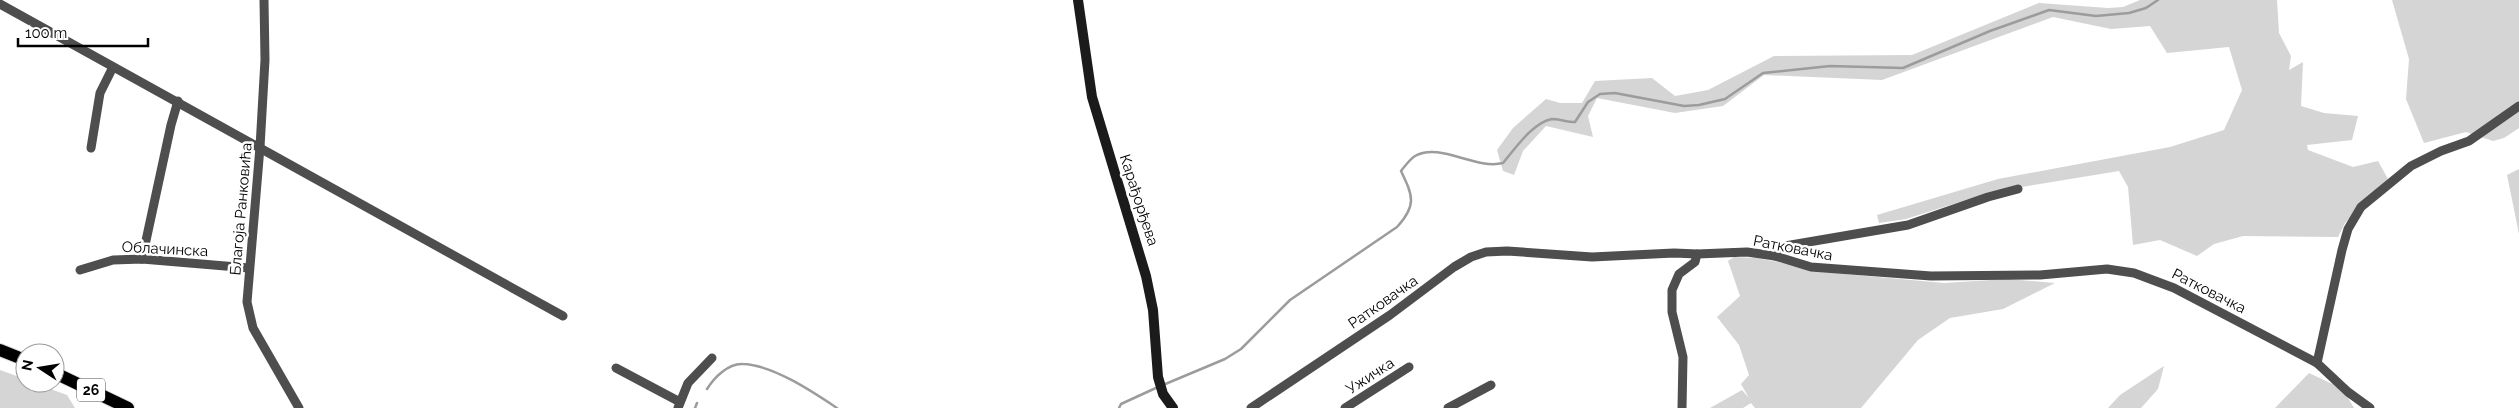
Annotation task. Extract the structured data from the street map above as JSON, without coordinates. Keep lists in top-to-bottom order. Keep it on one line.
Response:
{"streets":{"main road":["26"],"street":["Карађорђева","Благоја Ранковића","Ратковачка","Облачинска","Ужичка"]},"crossings":[["Благоја Ранковића","Облачинска"]],"scale_bar":"100 m","north":"left"}
